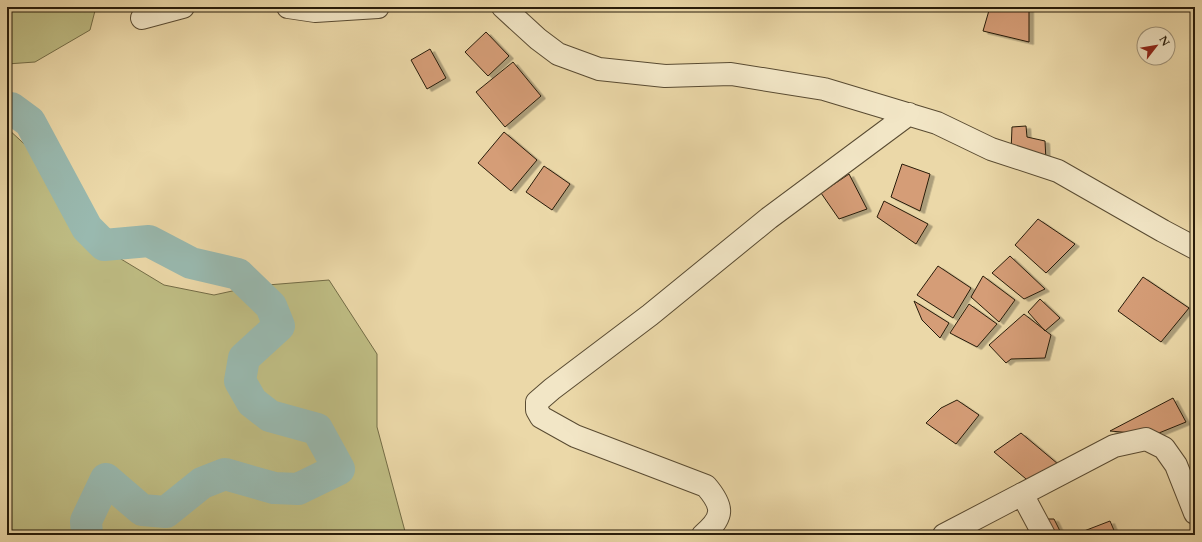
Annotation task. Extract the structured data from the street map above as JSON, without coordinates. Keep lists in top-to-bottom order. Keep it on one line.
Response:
{"north":"top right"}
